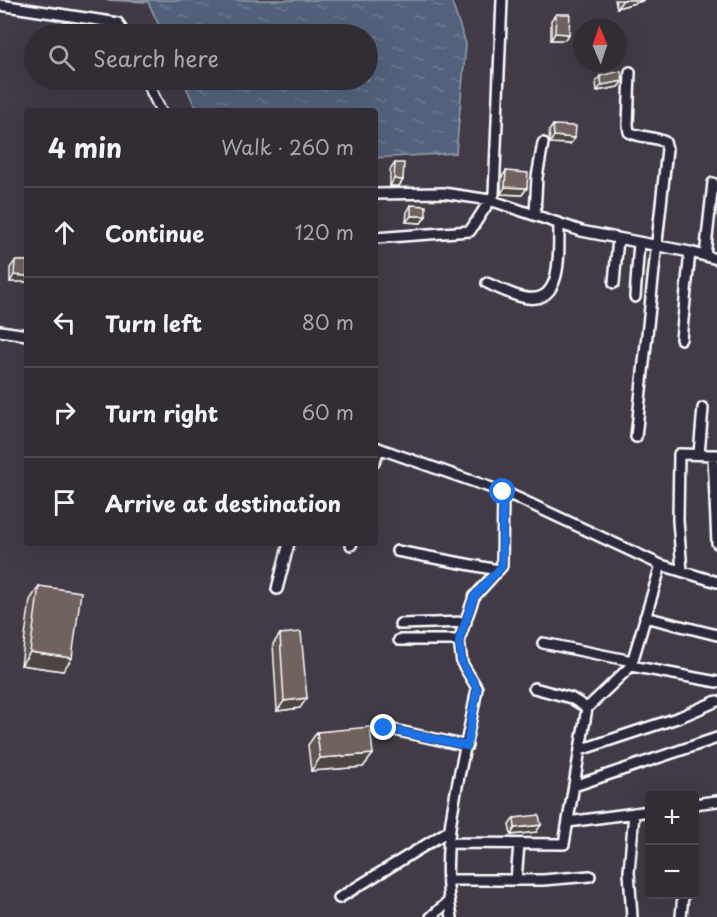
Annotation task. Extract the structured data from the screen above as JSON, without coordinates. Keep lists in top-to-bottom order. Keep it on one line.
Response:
{"north":"top","page":{"search":"Search here","heading":["4 min","Walk · 260 m"],"list":[["Continue","120 m"],["Turn left","80 m"],["Turn right","60 m"],"Arrive at destination"],"map_buttons":["+","−"]}}
